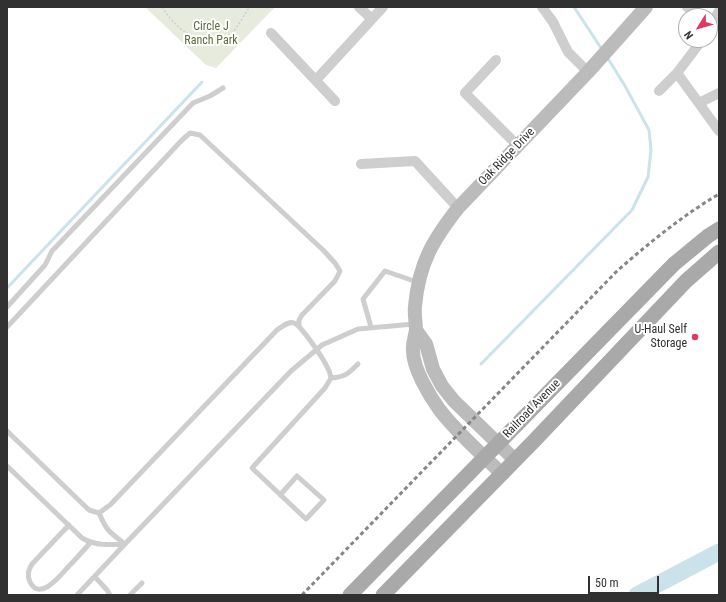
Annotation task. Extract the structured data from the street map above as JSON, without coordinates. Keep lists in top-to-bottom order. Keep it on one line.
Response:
{"streets":{"main road":["Oak Ridge Drive","Railroad Avenue"]},"crossings":[["Oak Ridge Drive","Railroad Avenue"]],"parks":["Circle J Ranch Park"],"places":["U-Haul Self Storage"],"scale_bar":"50 m","north":"bottom left"}
